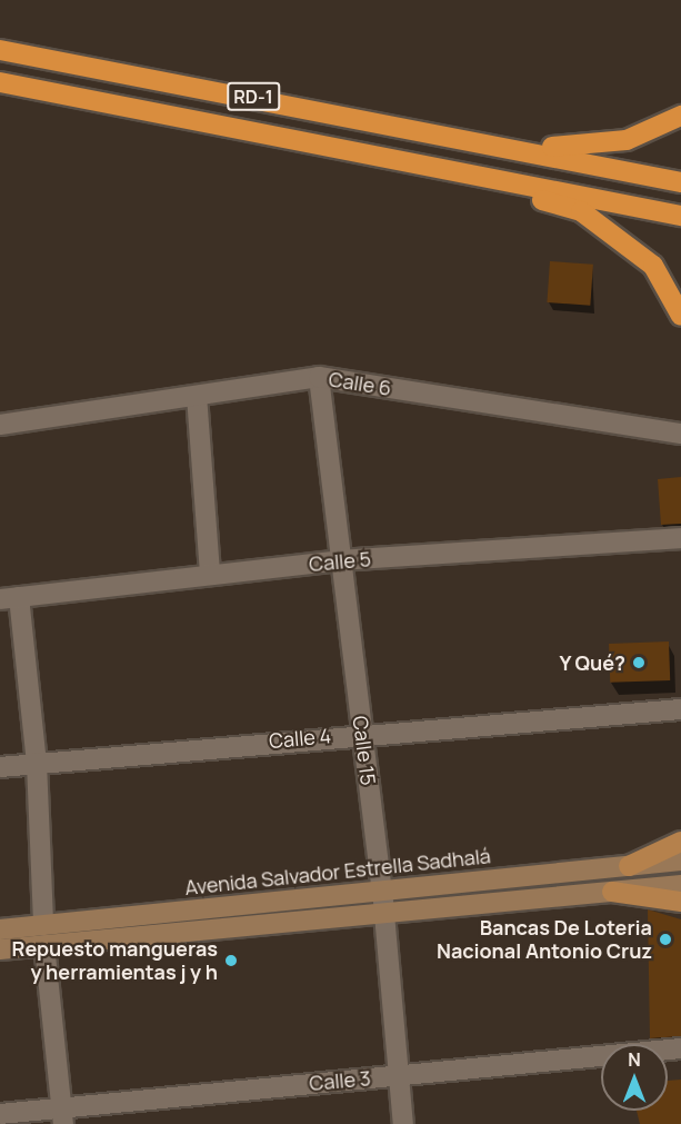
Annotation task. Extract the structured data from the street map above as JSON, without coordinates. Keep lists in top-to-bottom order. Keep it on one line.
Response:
{"streets":{"highway":["RD-1"],"main road":["Avenida Salvador Estrella Sadhalá"],"street":["Calle 6","Calle 5","Calle 4","Calle 15","Calle 3"]},"crossings":[["Calle 6","Calle 15"],["Calle 5","Calle 15"],["Calle 4","Calle 15"],["Calle 15","Avenida Salvador Estrella Sadhalá"],["Calle 15","Calle 3"]],"places":["Y Qué?","Bancas De Loteria Nacional Antonio Cruz","Repuesto mangueras y herramientas j y h"],"north":"top"}
